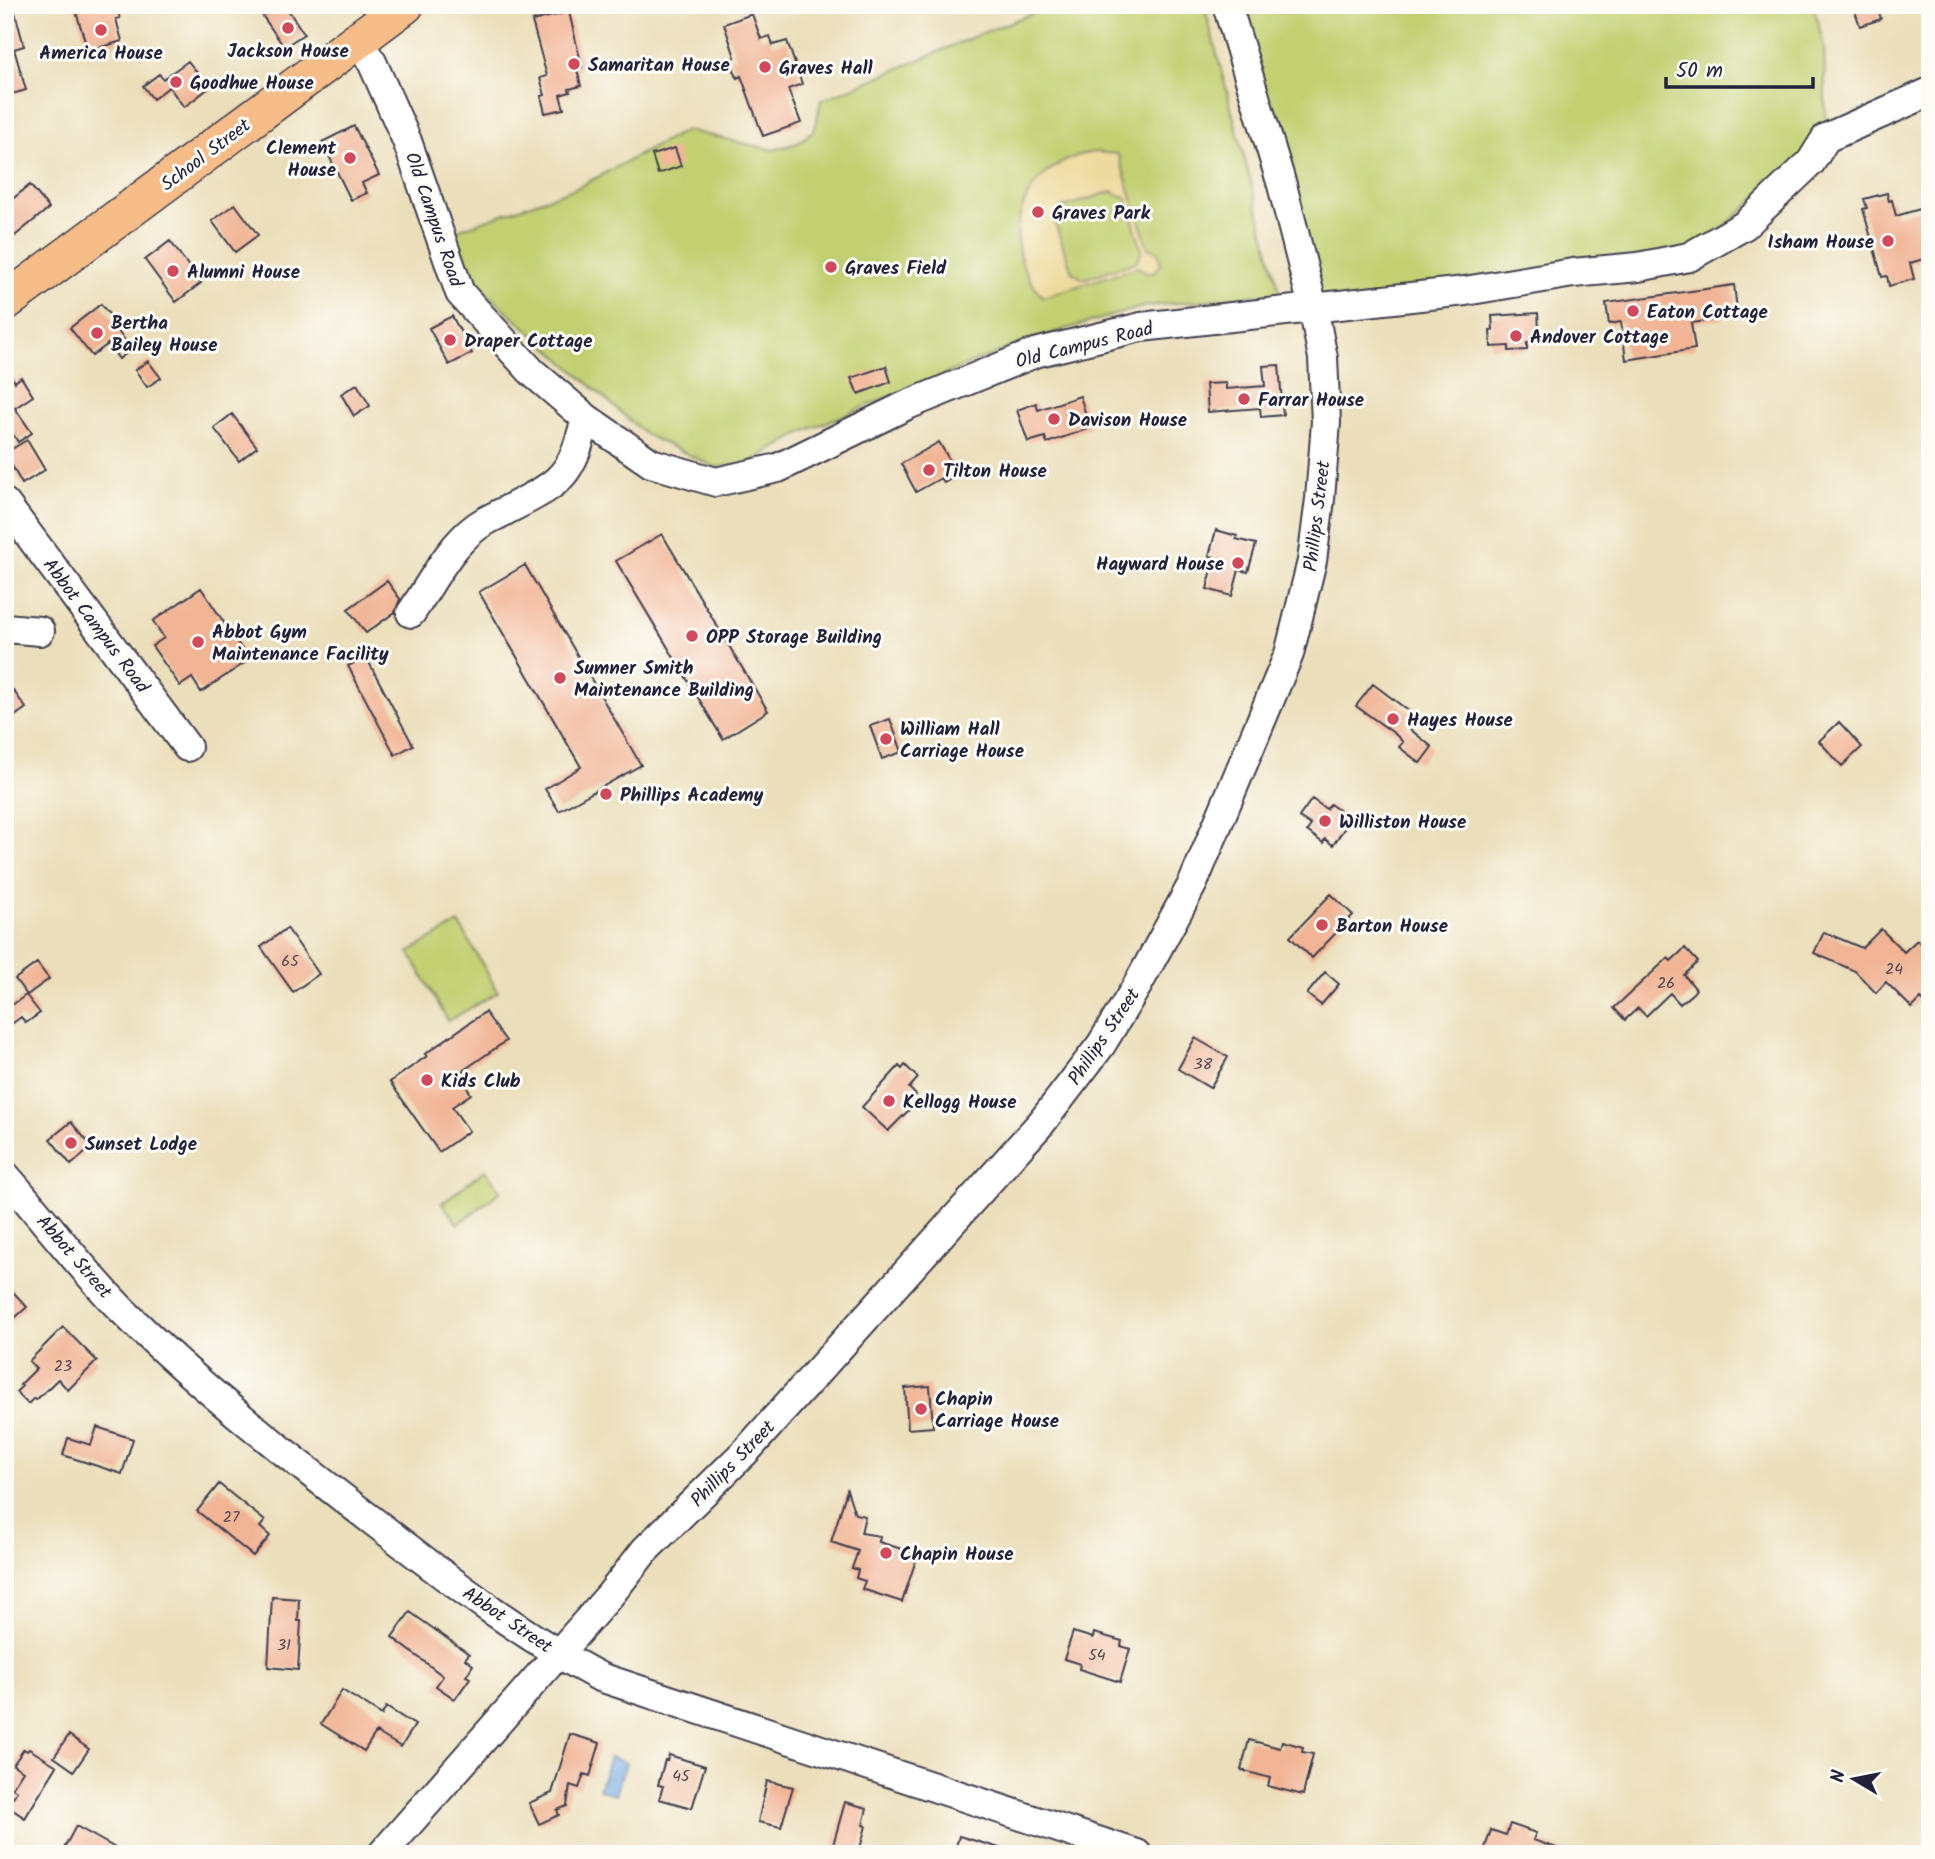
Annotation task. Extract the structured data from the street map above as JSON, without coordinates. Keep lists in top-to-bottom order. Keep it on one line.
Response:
{"streets":{"main road":["School Street"],"street":["Old Campus Road","Phillips Street","Abbot Campus Road","Abbot Street"]},"crossings":[["School Street","Old Campus Road"],["Old Campus Road","Phillips Street"],["Phillips Street","Abbot Street"]],"places":["Jackson House","America House","Samaritan House","Graves Hall","Goodhue House","Clement House","Graves Park","Isham House","Graves Field","Alumni House","Eaton Cottage","Bertha Bailey House","Andover Cottage","Draper Cottage","Farrar House","Davison House","Tilton House","Hayward House","OPP Storage Building","Abbot Gym Maintenance Facility","Sumner Smith Maintenance Building","Hayes House","William Hall Carriage House","Phillips Academy","Williston House","Barton House","Kids Club","Kellogg House","Sunset Lodge","Chapin Carriage House","Chapin House"],"house_numbers":["65","24","26","38","23","27","31","54","45"],"scale_bar":"50 m","north":"left"}
